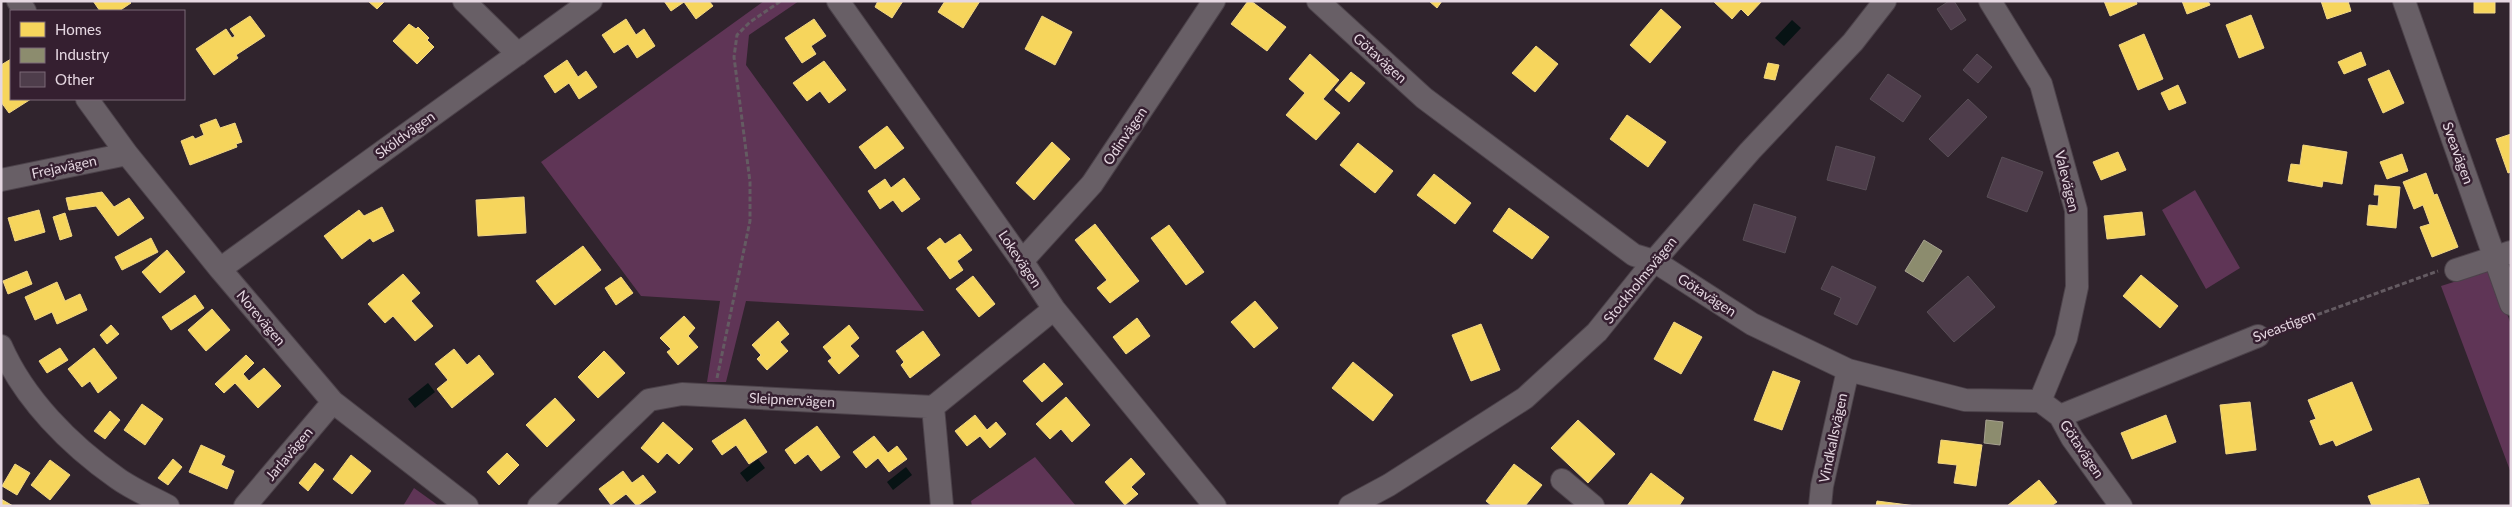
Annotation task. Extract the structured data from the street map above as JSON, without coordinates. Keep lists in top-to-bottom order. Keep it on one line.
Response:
{"streets":{"street":["Götavägen","Sköldvägen","Odinvägen","Sveavägen","Frejavägen","Valevägen","Lokevägen","Stockholmsvägen","Norevägen","Sveastigen","Sleipnervägen","Vindkallsvägen","Jarlavägen"]},"crossings":[["Götavägen","Valevägen"],["Götavägen","Stockholmsvägen"],["Götavägen","Sveastigen"],["Götavägen","Vindkallsvägen"],["Sköldvägen","Norevägen"],["Odinvägen","Lokevägen"],["Frejavägen","Norevägen"],["Norevägen","Jarlavägen"]],"legend":["Homes","Industry","Other"]}
